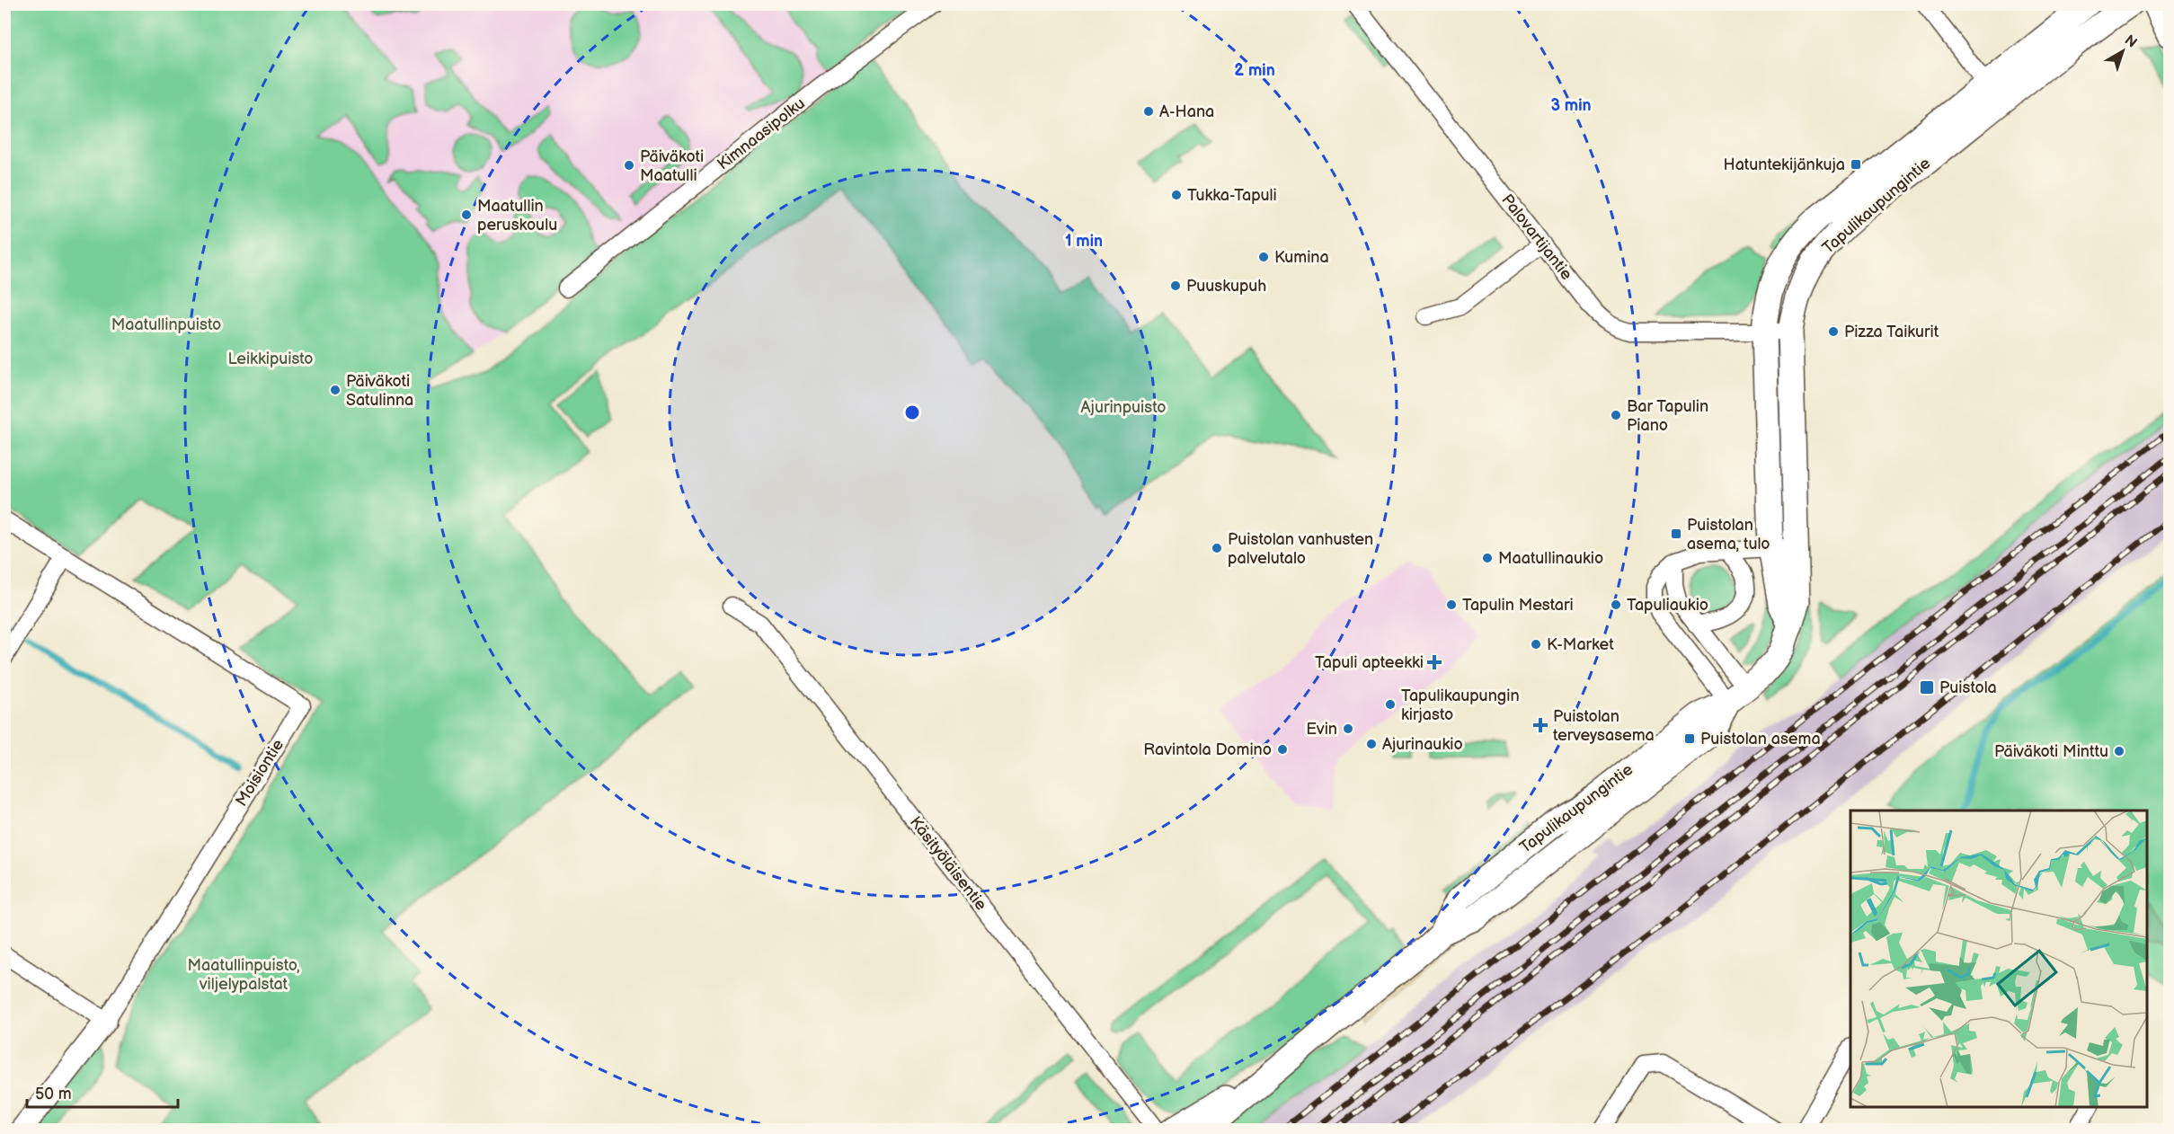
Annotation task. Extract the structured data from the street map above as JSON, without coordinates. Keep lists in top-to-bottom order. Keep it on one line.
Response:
{"streets":{"main road":["Tapulikaupungintie"],"street":["Kimnaasipolku","Palovartijantie","Moisiontie","Käsityöläisentie"]},"crossings":[["Tapulikaupungintie","Palovartijantie"]],"parks":["Maatullinpuisto","Leikkipuisto","Ajurinpuisto","Maatullinpuisto, viljelypalstat"],"places":{"other":["A-Hana","Päiväkoti Maatulli","Tukka-Tapuli","Maatullin peruskoulu","Kumina","Puuskupuh","Pizza Taikurit","Päiväkoti Satulinna","Bar Tapulin Piano","Puistolan vanhusten palvelutalo","Maatullinaukio","Tapulin Mestari","Tapuliaukio","K-Market","Tapulikaupungin kirjasto","Evin","Ajurinaukio","Ravintola Domino","Päiväkoti Minttu"],"transit":["Hatuntekijänkuja","Puistolan asema, tulo","Puistola","Puistolan asema"],"health":["Tapuli apteekki","Puistolan terveysasema"]},"scale_bar":"50 m","north":"top right","rings":["2 min","3 min","1 min"]}
